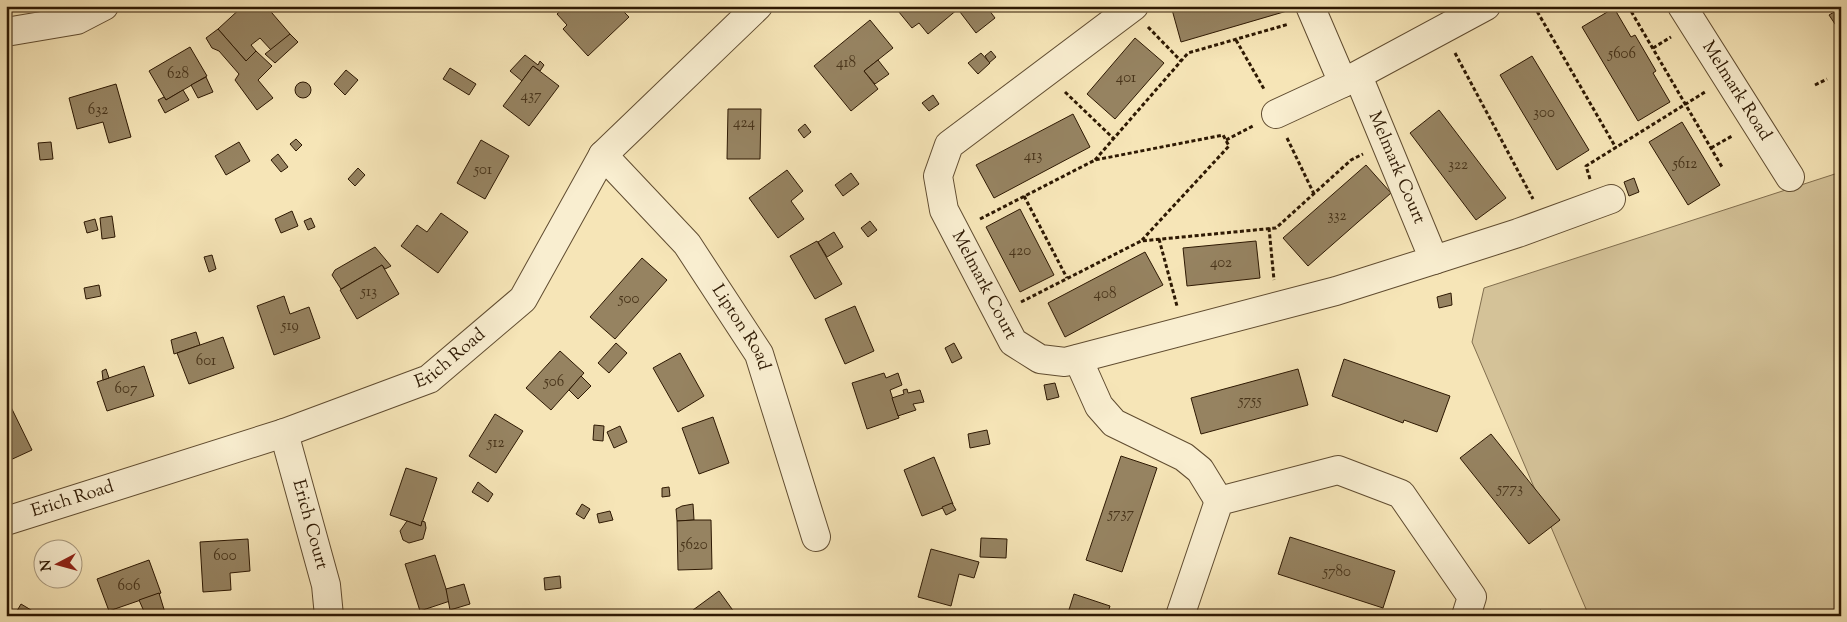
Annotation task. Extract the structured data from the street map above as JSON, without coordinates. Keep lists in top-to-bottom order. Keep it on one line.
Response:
{"streets":{"street":["Melmark Road","Melmark Court","Lipton Road","Erich Road","Erich Court"]},"crossings":[["Lipton Road","Erich Road"],["Erich Road","Erich Court"]],"house_numbers":["5606","418","628","401","437","632","300","424","413","5612","322","501","332","420","402","513","408","500","519","601","506","607","5755","512","5773","5737","5620","600","5780","606"],"north":"left"}
